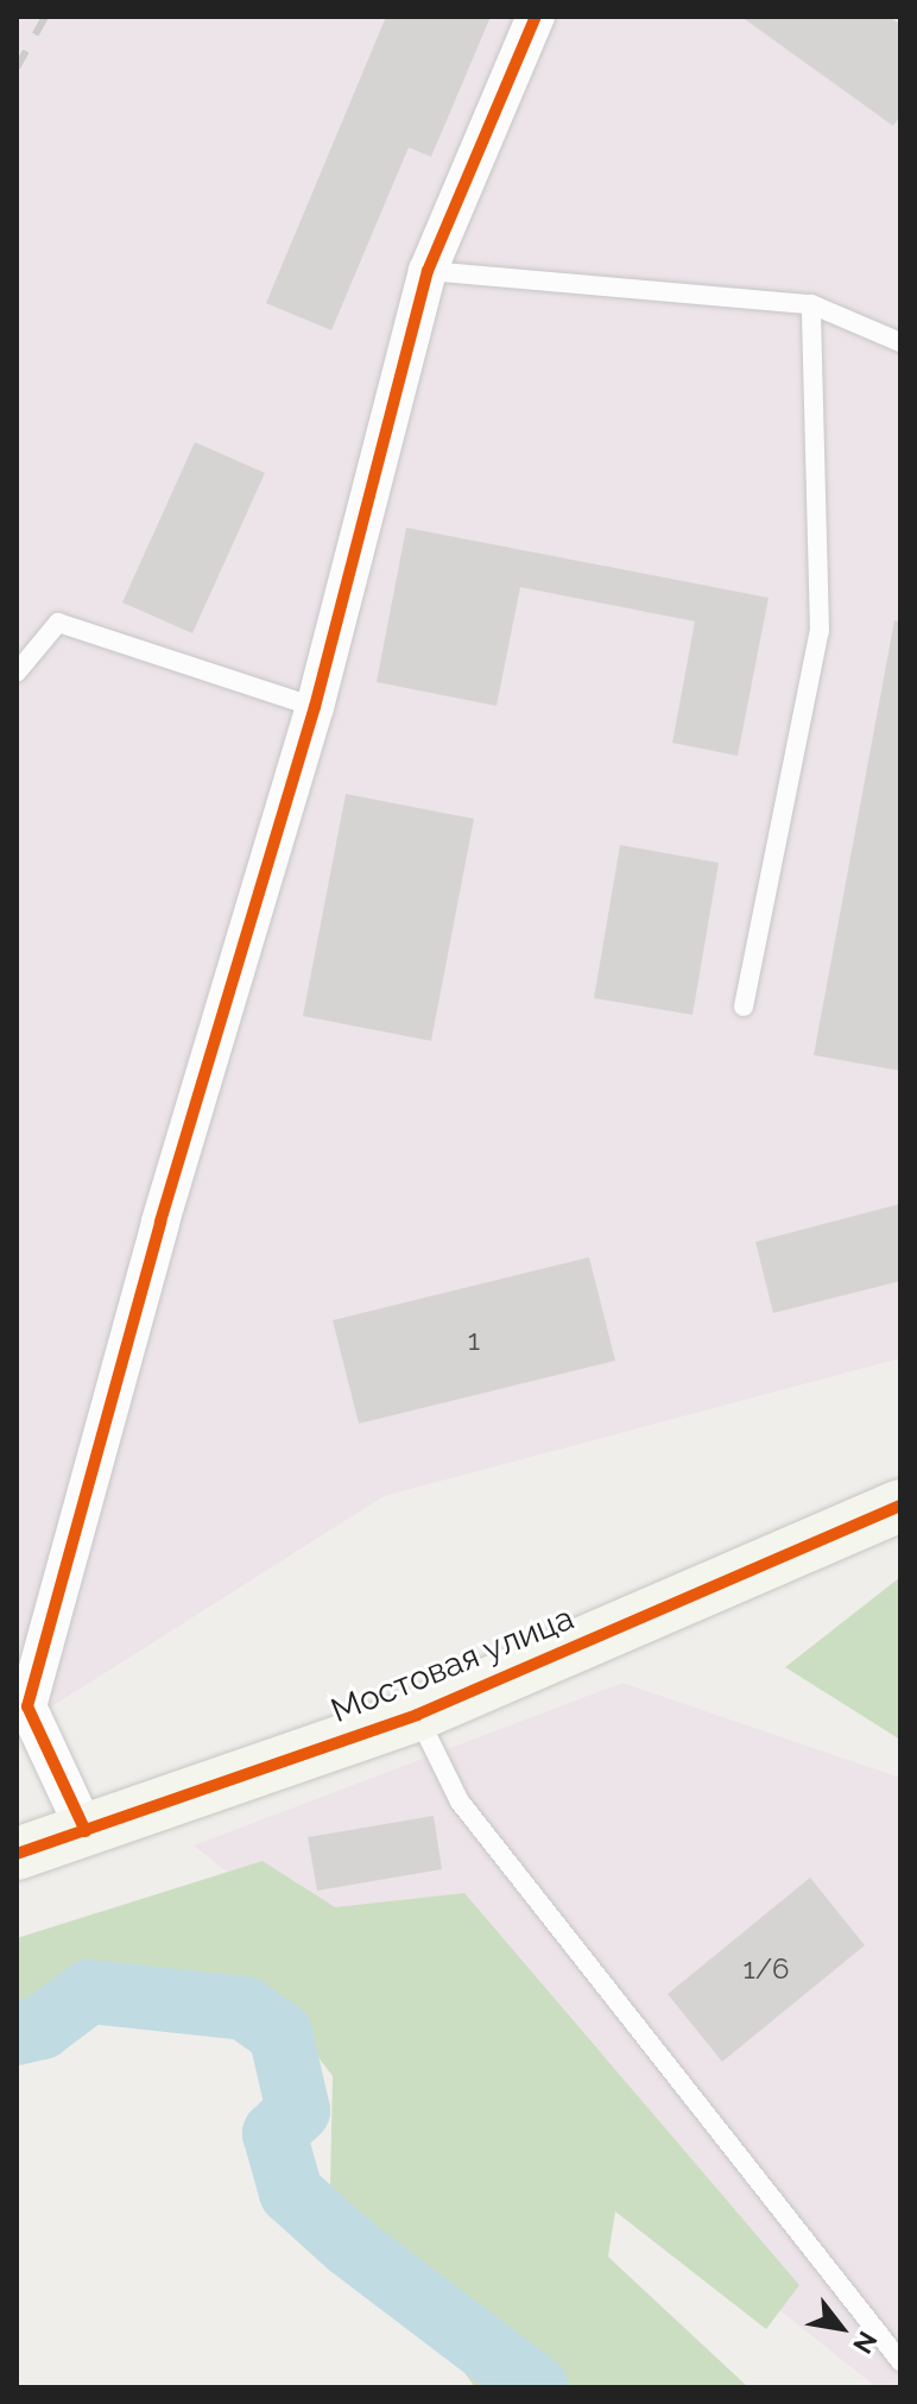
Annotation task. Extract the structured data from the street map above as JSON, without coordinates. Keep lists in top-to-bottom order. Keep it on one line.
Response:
{"streets":{"street":["Мостовая улица"]},"house_numbers":["1","1/6"],"north":"bottom right"}
